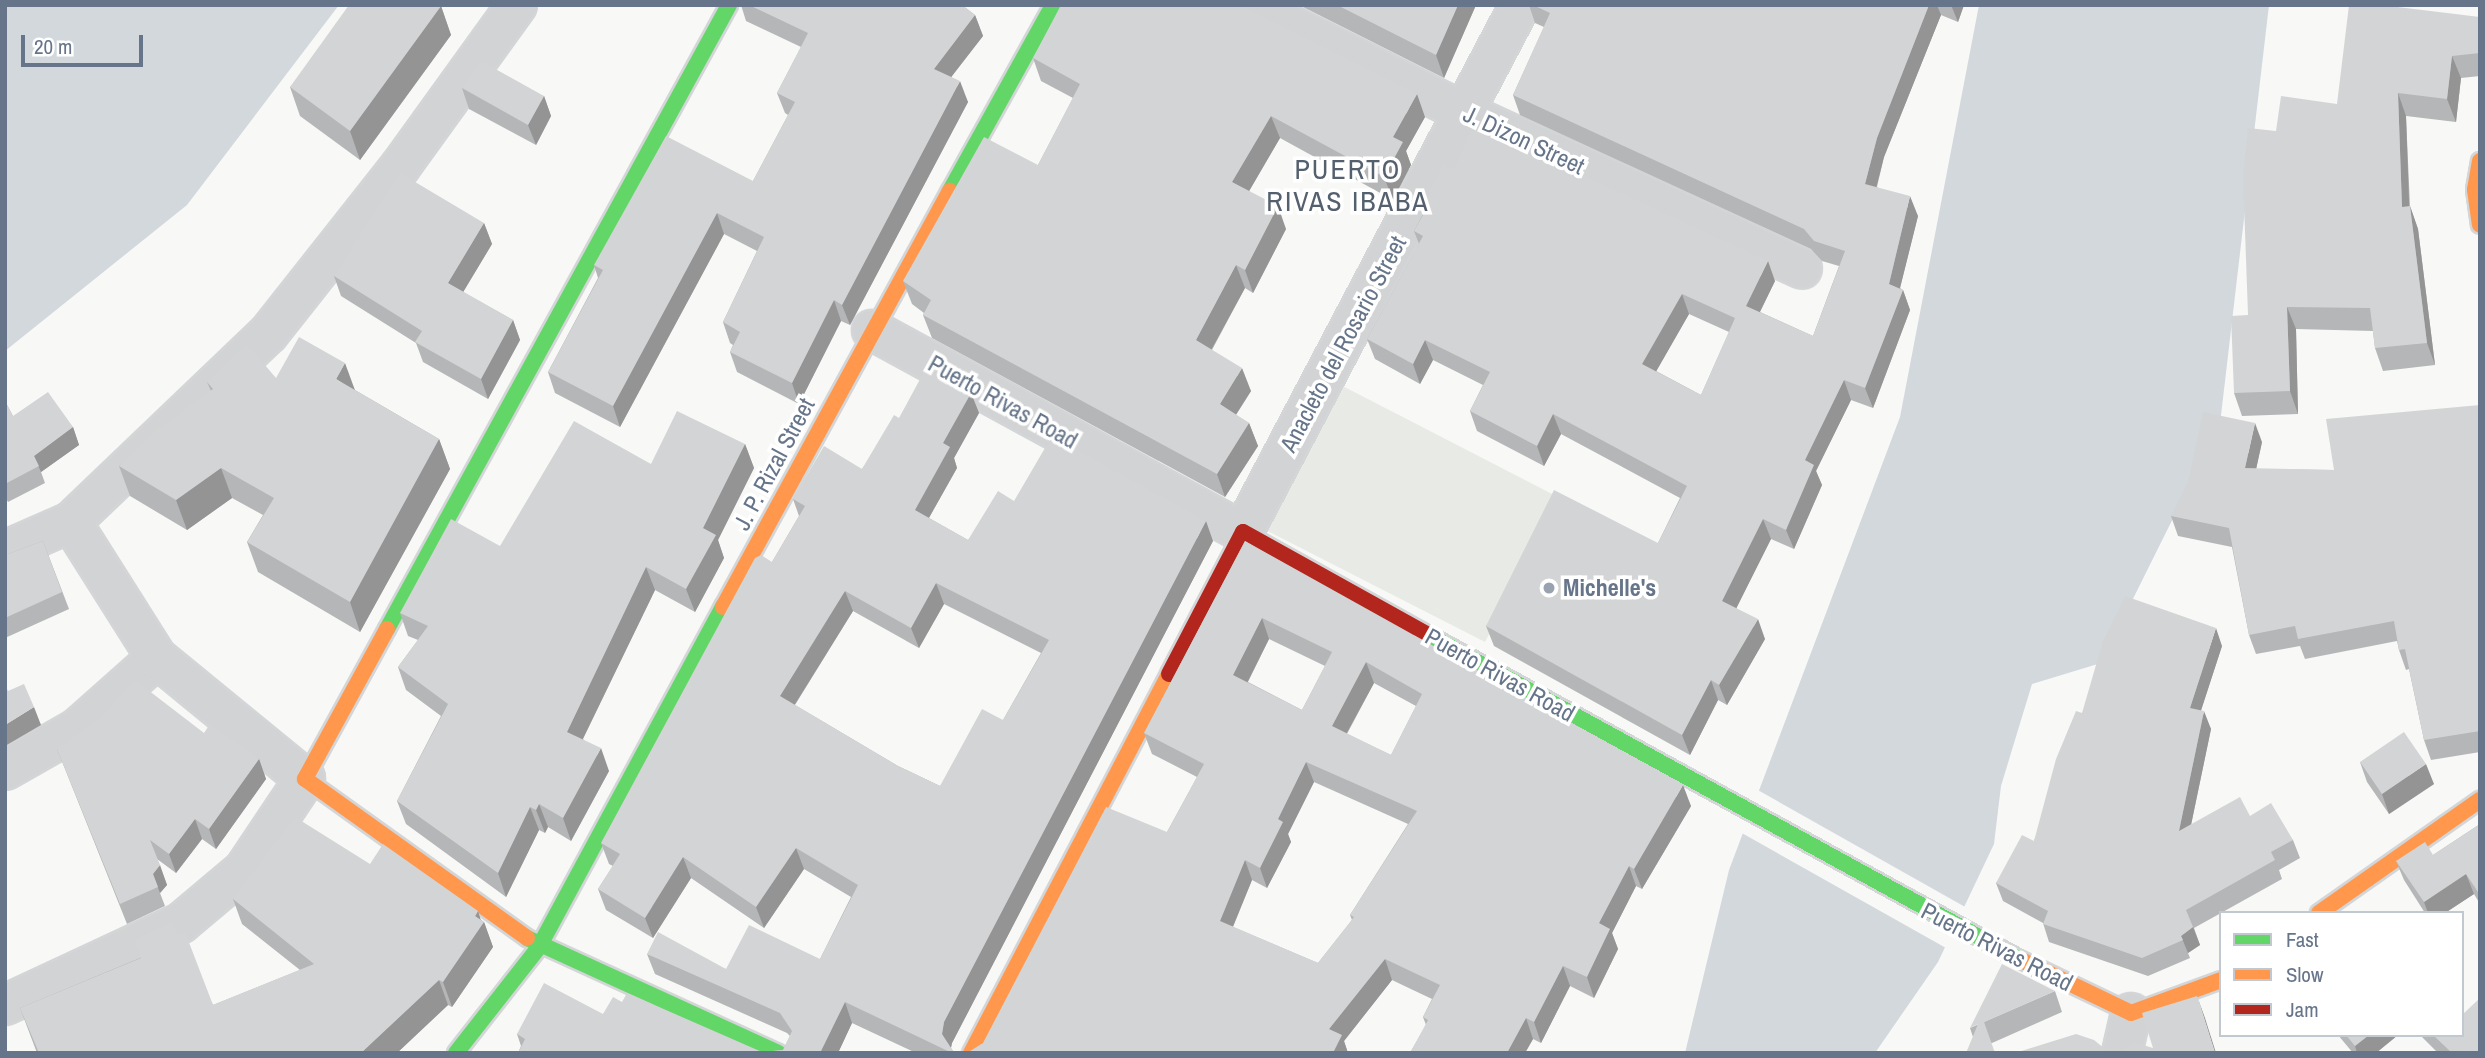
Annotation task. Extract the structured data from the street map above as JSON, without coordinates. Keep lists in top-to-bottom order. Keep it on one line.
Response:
{"streets":{"street":["J. Dizon Street","Anacleto del Rosario Street","Puerto Rivas Road","J. P. Rizal Street"]},"crossings":[["J. Dizon Street","Anacleto del Rosario Street"],["Anacleto del Rosario Street","Puerto Rivas Road"],["Puerto Rivas Road","J. P. Rizal Street"]],"districts":["PUERTO RIVAS IBABA"],"places":["Michelle's"],"legend":["Fast","Slow","Jam"],"scale_bar":"20 m"}
